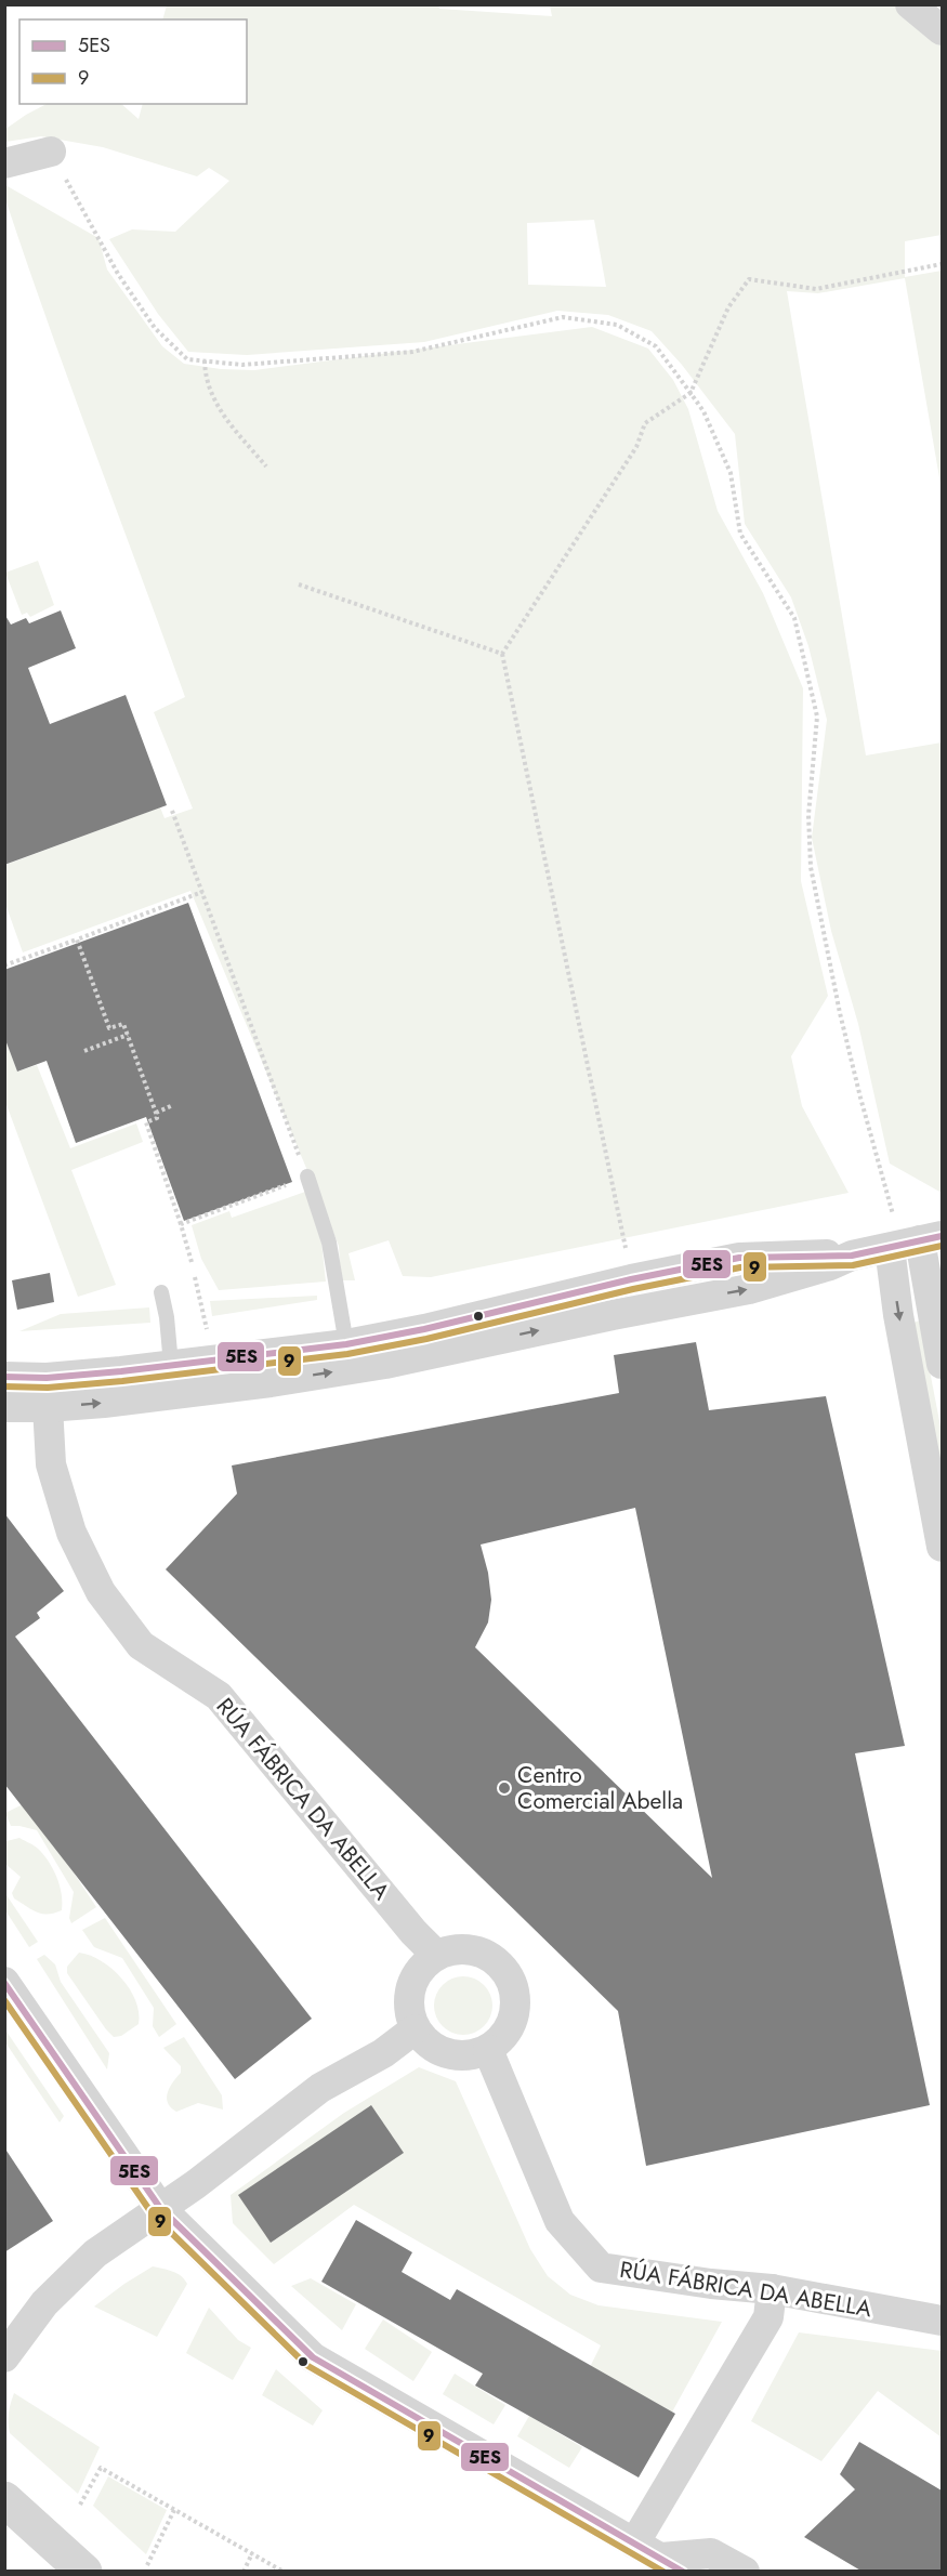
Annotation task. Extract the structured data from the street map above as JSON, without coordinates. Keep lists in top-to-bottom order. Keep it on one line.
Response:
{"streets":{"street":["RÚA FÁBRICA DA ABELLA"]},"places":["Centro Comercial Abella"],"lines":["transit line 5ES","transit line 9"],"legend":["5ES","9"]}
